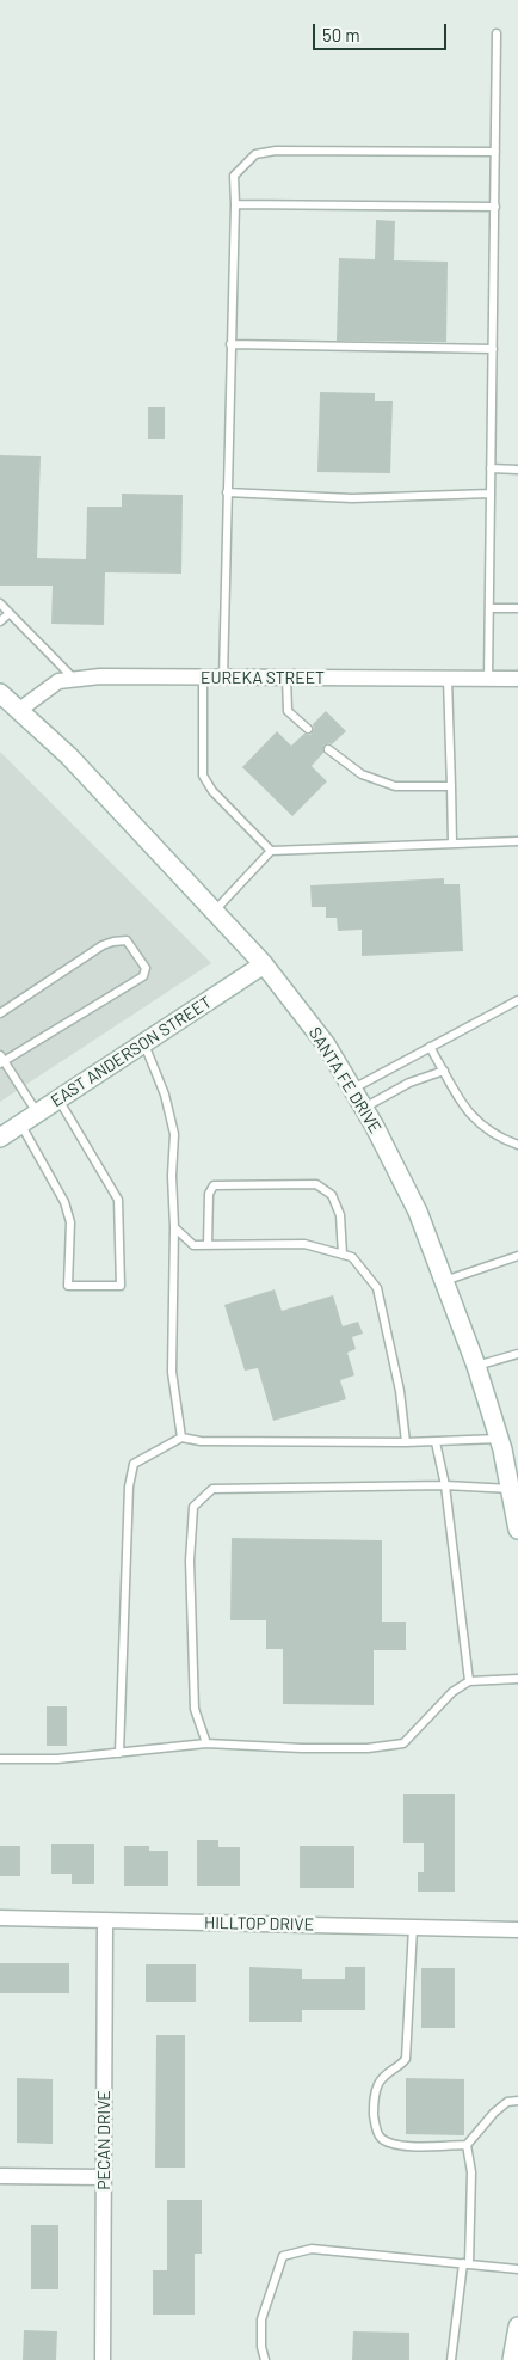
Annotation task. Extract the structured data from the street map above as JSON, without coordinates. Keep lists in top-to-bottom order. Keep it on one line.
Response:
{"streets":{"main road":["EAST ANDERSON STREET","SANTA FE DRIVE"],"street":["EUREKA STREET","HILLTOP DRIVE","PECAN DRIVE"]},"crossings":[["EUREKA STREET","SANTA FE DRIVE"],["EAST ANDERSON STREET","SANTA FE DRIVE"],["HILLTOP DRIVE","PECAN DRIVE"]],"scale_bar":"50 m"}
